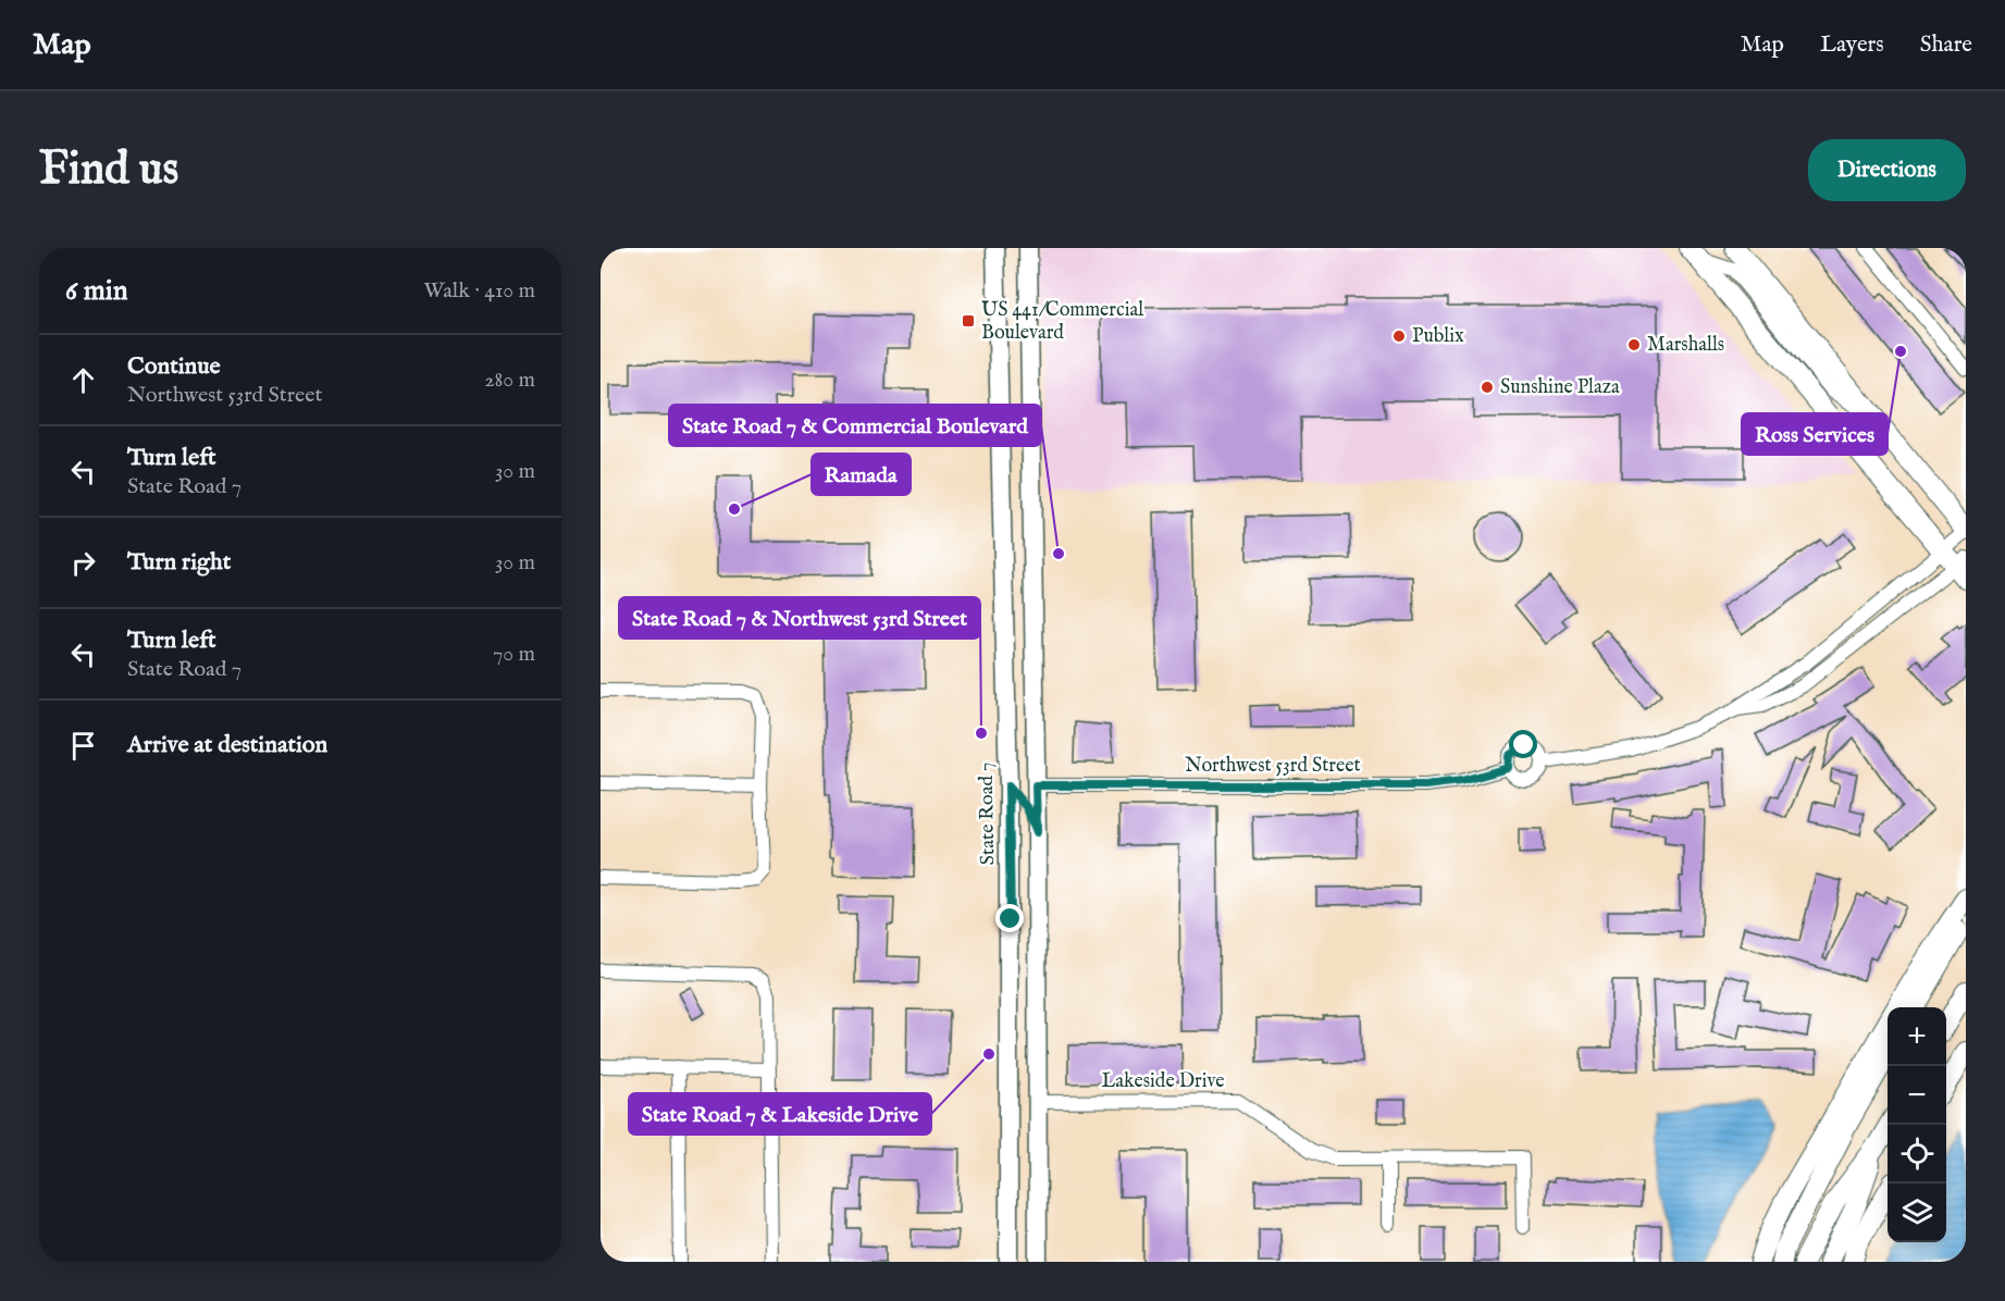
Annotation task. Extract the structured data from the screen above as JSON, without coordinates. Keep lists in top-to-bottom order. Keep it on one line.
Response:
{"streets":{"main road":["State Road 7"],"street":["Northwest 53rd Street","Lakeside Drive"]},"places":{"transit":["US 441/Commercial Boulevard"],"other":["Publix","Marshalls","Ross Services","Sunshine Plaza","Ramada","State Road 7 & Commercial Boulevard","State Road 7 & Northwest 53rd Street","State Road 7 & Lakeside Drive"]},"page":{"header":"Map","nav":["Map","Layers","Share"],"buttons":"Directions","title":"Find us","heading":["6 min","Walk · 410 m"],"list":[["Continue","Northwest 53rd Street","280 m"],["Turn left","State Road 7","30 m"],["Turn right","30 m"],["Turn left","State Road 7","70 m"],"Arrive at destination"],"map_buttons":["+","−"]}}
